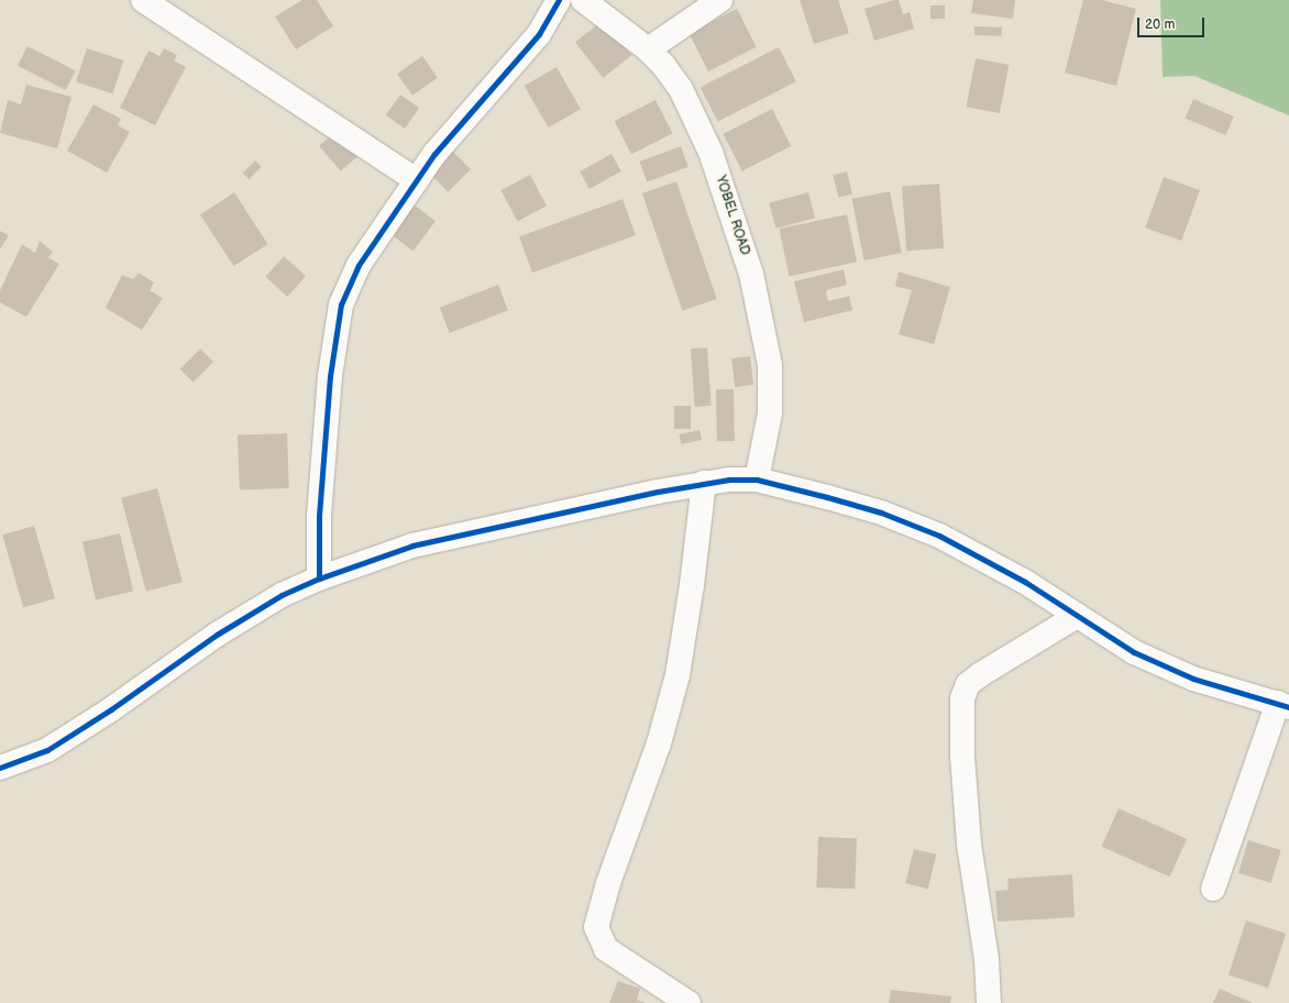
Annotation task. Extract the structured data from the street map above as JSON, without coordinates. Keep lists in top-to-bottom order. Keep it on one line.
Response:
{"streets":{"street":["YOBEL ROAD"]},"scale_bar":"20 m"}
